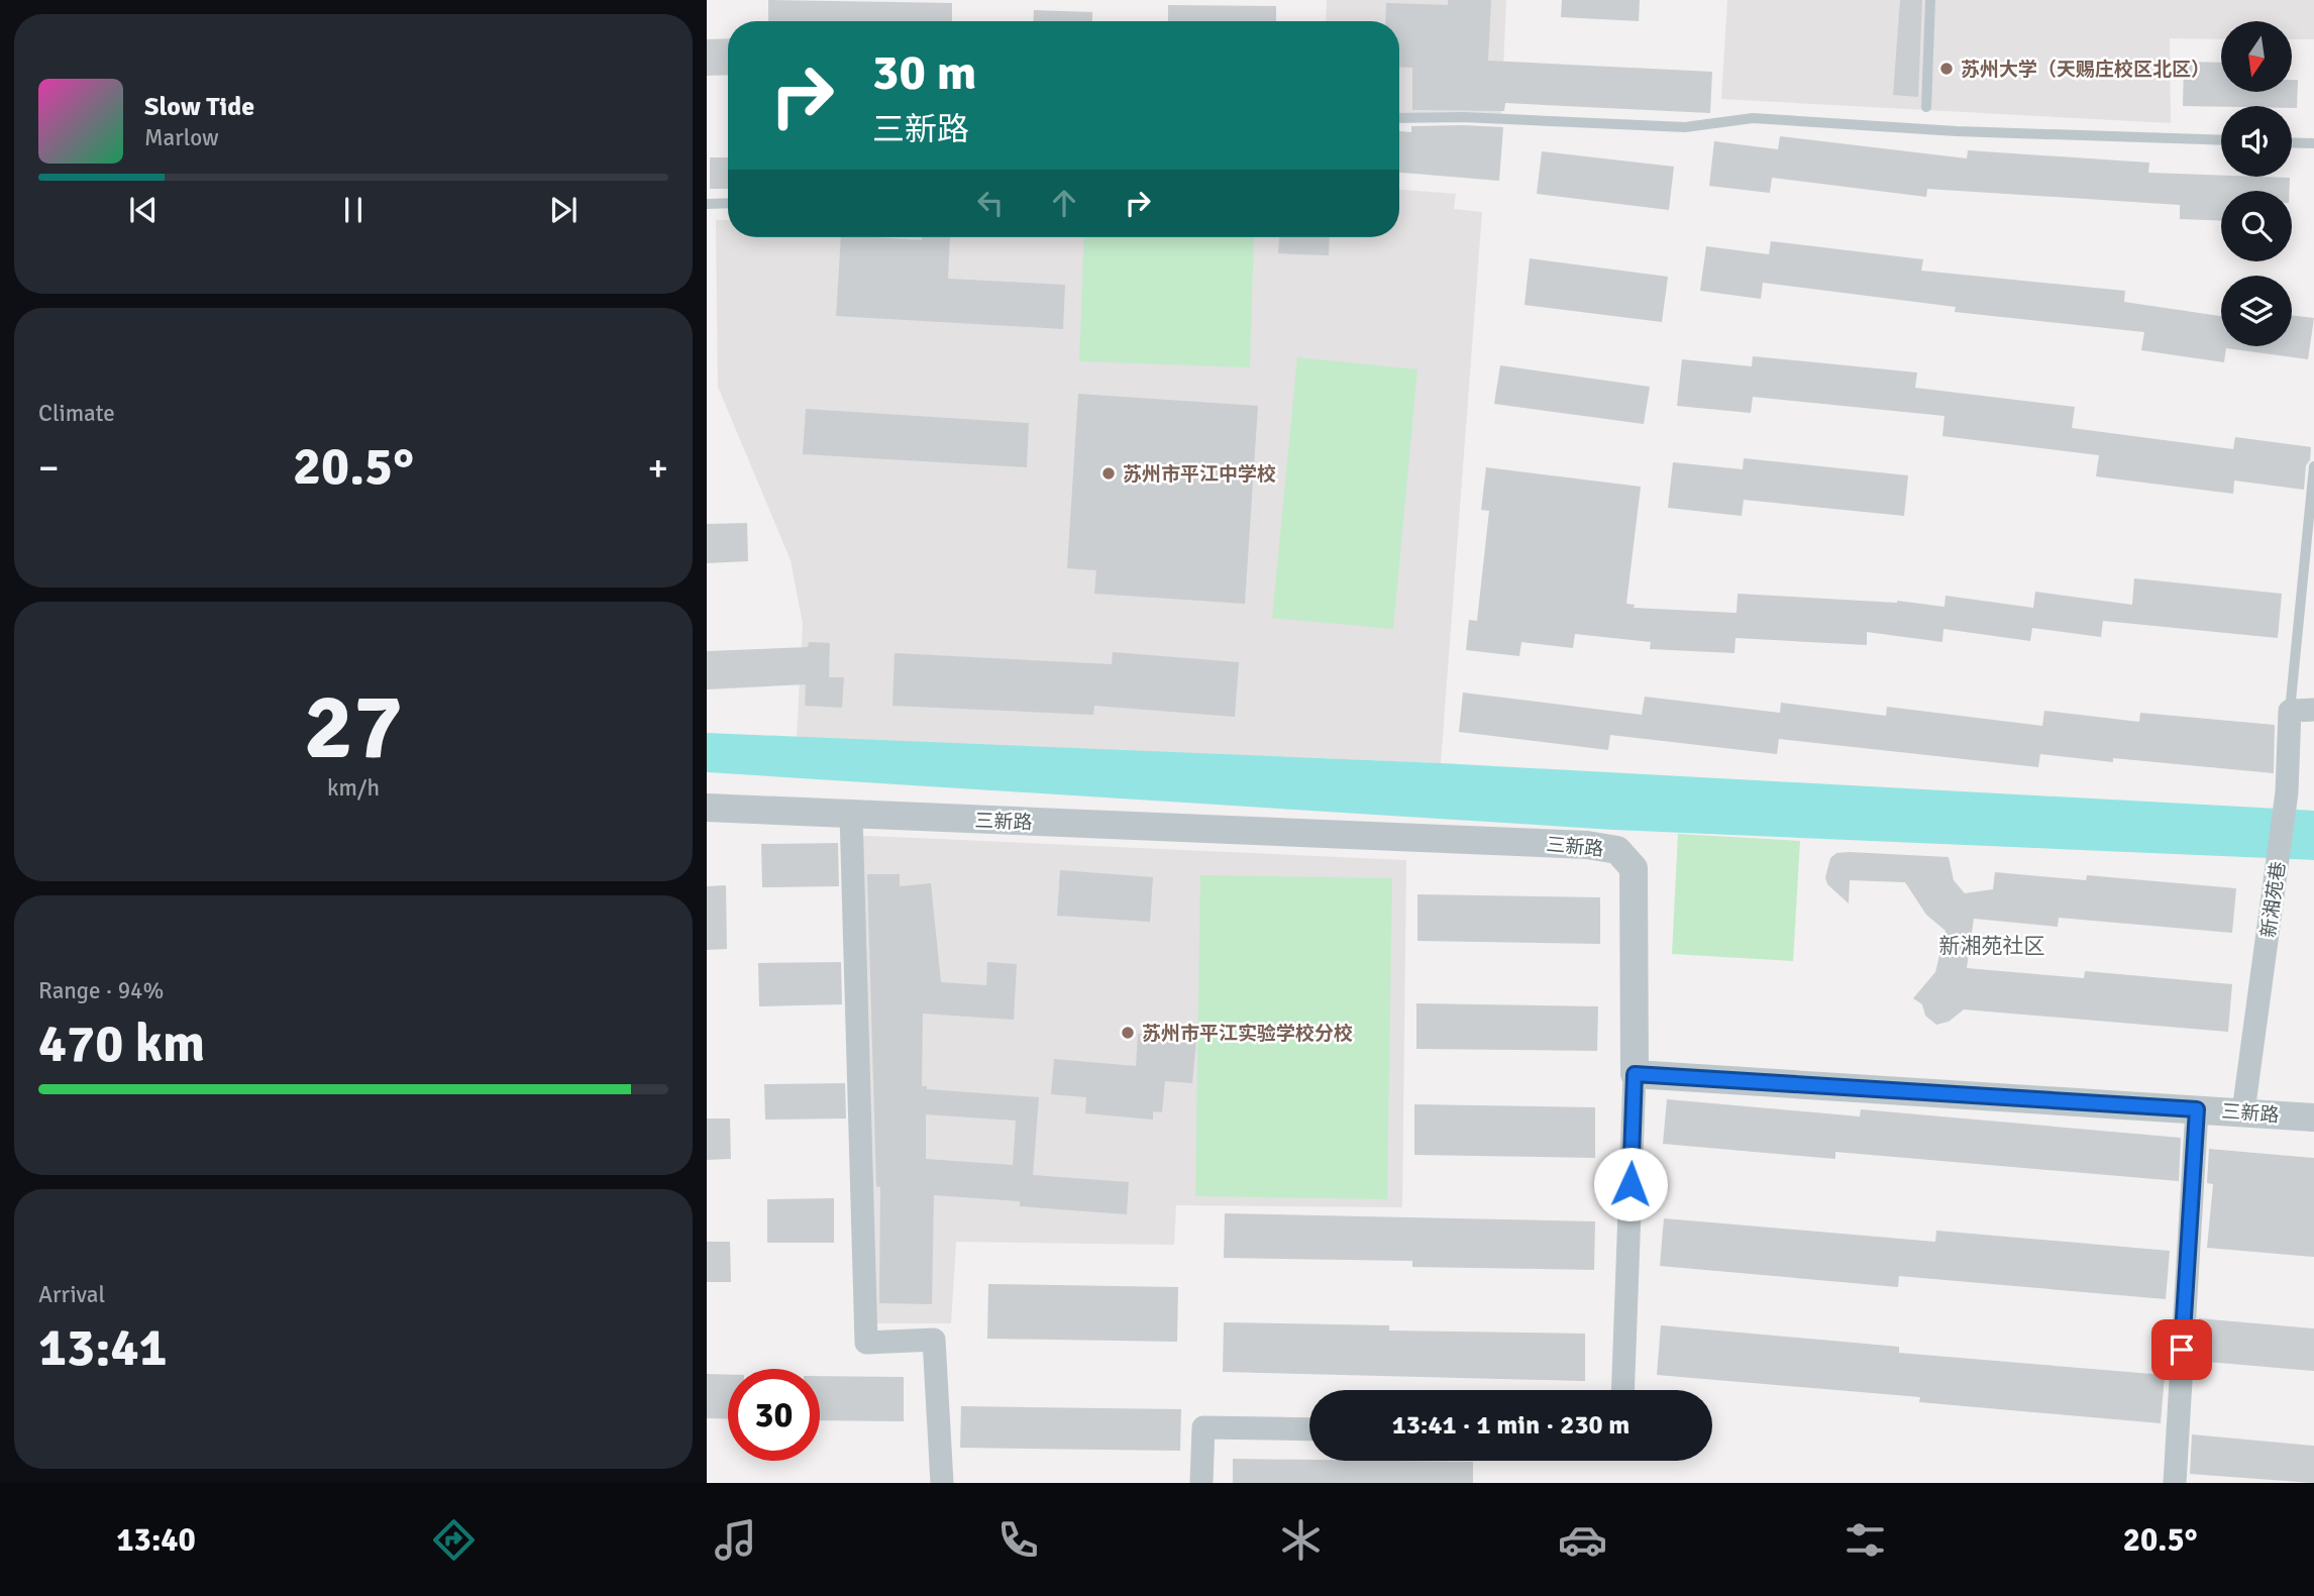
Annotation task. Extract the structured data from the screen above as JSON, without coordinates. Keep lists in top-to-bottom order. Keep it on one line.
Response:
{"streets":{"street":["三新路","新湘苑巷"]},"crossings":[["三新路","新湘苑巷"]],"districts":["新湘苑社区"],"places":["苏州大学（天赐庄校区北区）","苏州市平江中学校","苏州市平江实验学校分校"],"north":"bottom","page":{"turn":["30 m","三新路"],"song":["Slow Tide","Marlow"],"tile":["Climate",["27","km/h"],["Range · 94%","470 km"],["Arrival","13:41"]],"heat":["−","20.5°","+"],"limit":"30","trip":"13:41 · 1 min · 230 m","tabs":["13:40","20.5°"]}}
